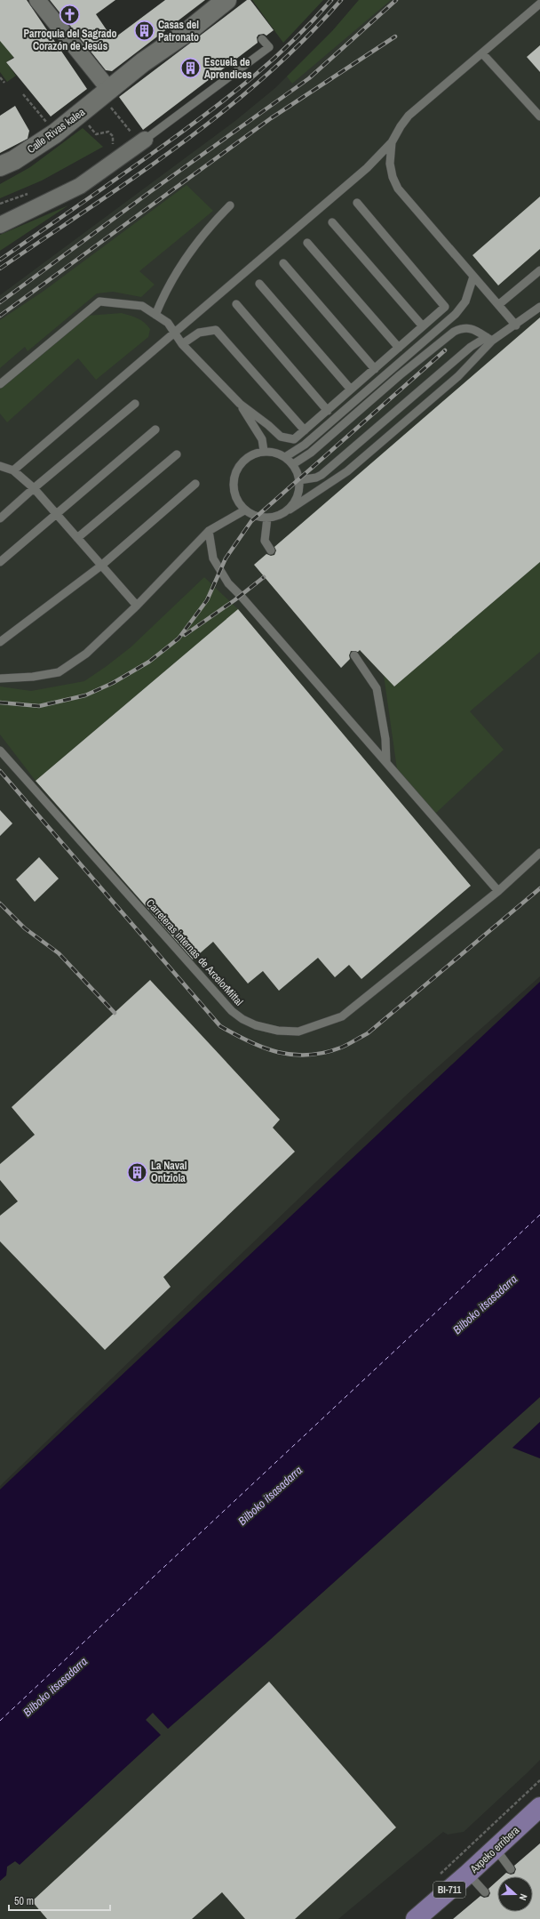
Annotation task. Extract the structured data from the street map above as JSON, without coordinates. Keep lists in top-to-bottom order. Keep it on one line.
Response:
{"streets":{"main road":["Axpeko erribera","BI-711"],"street":["Calle Rivas kalea"],"lane":["Carreteras internas de ArcelorMittal"]},"water":["Bilboko itsasadarra"],"places":{"church":["Parroquia del Sagrado Corazón de Jesús"],"building":["Casas del Patronato","Escuela de Aprendices","La Naval Ontziola"]},"scale_bar":"50 m","north":"right"}
